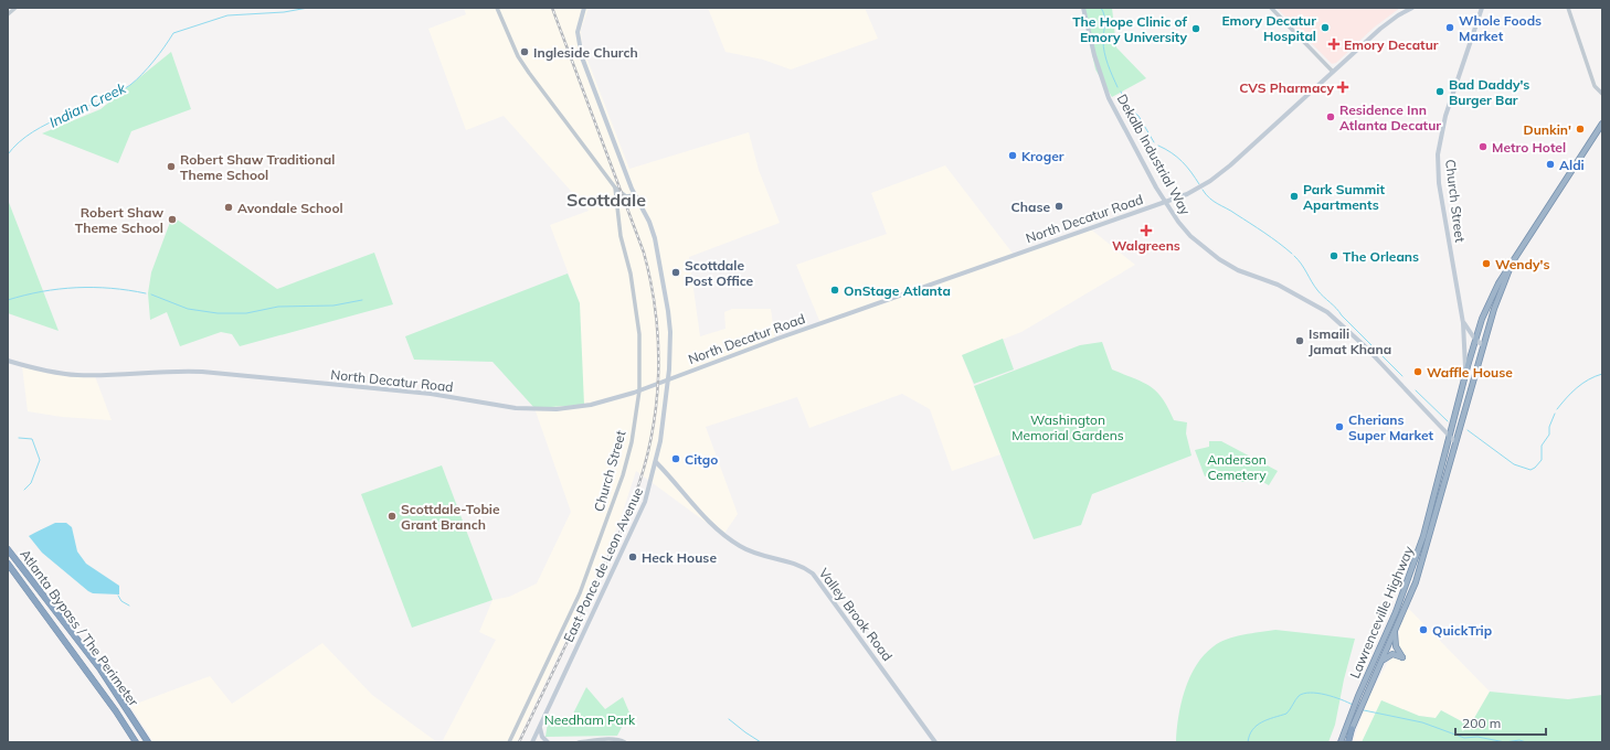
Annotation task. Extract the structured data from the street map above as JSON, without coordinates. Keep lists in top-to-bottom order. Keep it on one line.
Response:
{"streets":{"highway":["Lawrenceville Highway","Atlanta Bypass / The Perimeter"],"main road":["Dekalb Industrial Way","Church Street","North Decatur Road","East Ponce de Leon Avenue","Valley Brook Road"]},"crossings":[["Dekalb Industrial Way","North Decatur Road"],["Dekalb Industrial Way","Lawrenceville Highway"],["Church Street","North Decatur Road"],["Church Street","Lawrenceville Highway"],["North Decatur Road","East Ponce de Leon Avenue"],["East Ponce de Leon Avenue","Valley Brook Road"]],"districts":["Scottdale"],"water":["Indian Creek"],"parks":["Washington Memorial Gardens","Anderson Cemetery","Needham Park"],"places":{"other":["Emory Decatur Hospital","Whole Foods Market","The Hope Clinic of Emory University","Ingleside Church","Bad Daddy's Burger Bar","Residence Inn Atlanta Decatur","Dunkin'","Metro Hotel","Kroger","Aldi","Robert Shaw Traditional Theme School","Park Summit Apartments","Chase","Avondale School","Robert Shaw Theme School","The Orleans","Wendy's","Scottdale Post Office","OnStage Atlanta","Ismaili Jamat Khana","Waffle House","Cherians Super Market","Citgo","Scottdale-Tobie Grant Branch","Heck House","QuickTrip"],"health":["Emory Decatur","CVS Pharmacy","Walgreens"]},"scale_bar":"200 m"}
